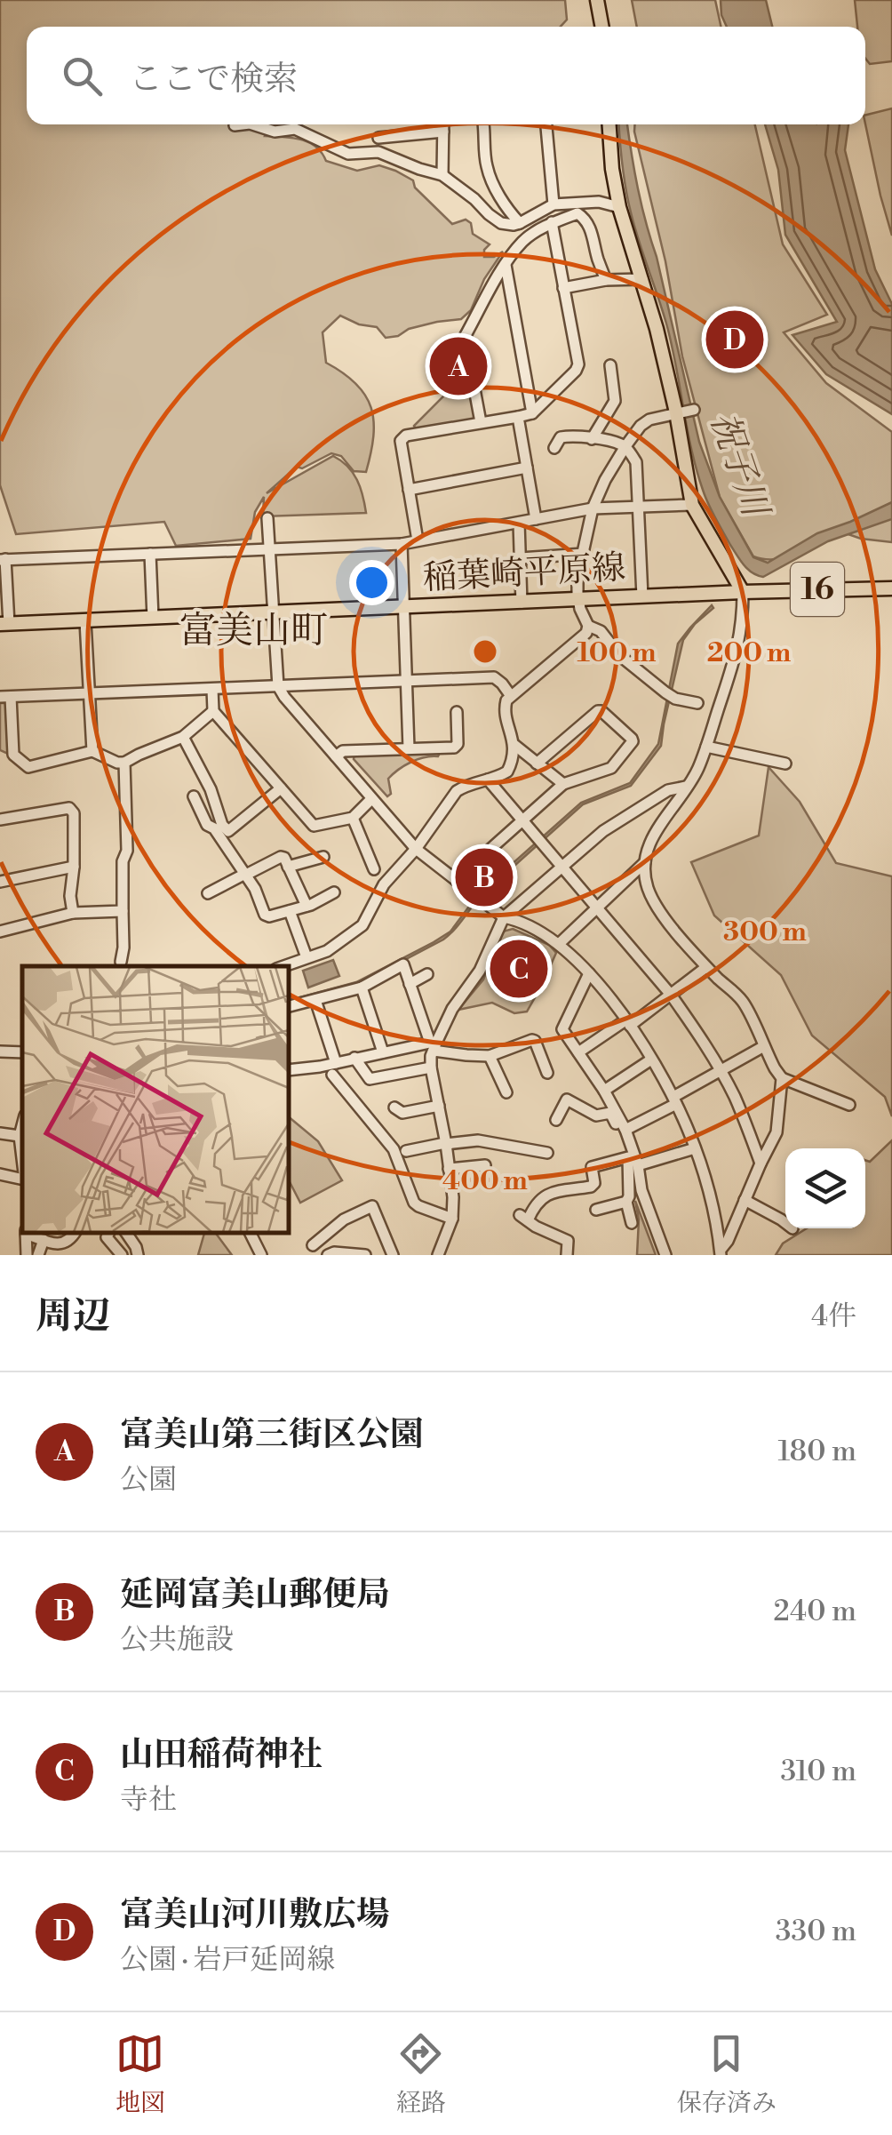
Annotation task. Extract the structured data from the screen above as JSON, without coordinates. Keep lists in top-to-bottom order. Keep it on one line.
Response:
{"streets":{"main road":["稲葉崎平原線","16"]},"districts":["富美山町"],"water":["祝子川"],"page":{"search":"ここで検索","pins":["D","A","B","C"],"heading":["周辺","4件"],"list":[{"mark":"A","name":"富美山第三街区公園","note":"公園","value":"180 m"},{"mark":"B","name":"延岡富美山郵便局","note":"公共施設","value":"240 m"},{"mark":"C","name":"山田稲荷神社","note":"寺社","value":"310 m"},{"mark":"D","name":"富美山河川敷広場","note":"公園 · 岩戸延岡線","value":"330 m"}],"nav":["地図","経路","保存済み"]},"rings":["100 m","200 m","300 m","400 m"]}
